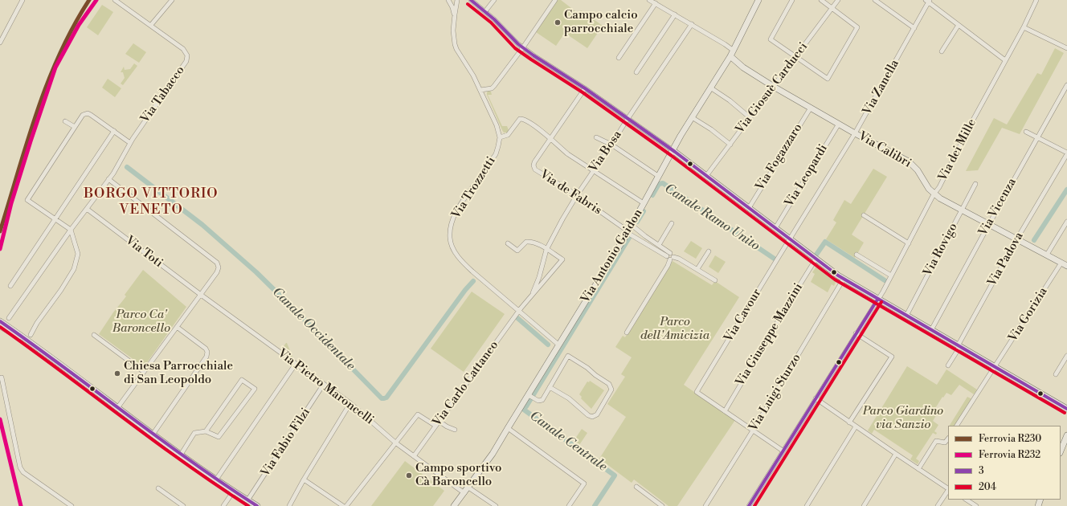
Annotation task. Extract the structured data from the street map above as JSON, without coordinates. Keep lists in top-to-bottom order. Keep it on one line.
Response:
{"streets":{"street":["Via Zanella","Via Giosuè Carducci","Via Tabacco","Via Calibri","Via dei Mille","Via Bosa","Via Fogazzaro","Via Leopardi","Via Trozzetti","Via de Fabris","Via Vicenza","Via Rovigo","Via Toti","Via Antonio Gaidon","Via Padova","Via Gorizia","Via Cavour","Via Giuseppe Mazzini","Via Carlo Cattaneo","Via Pietro Maroncelli","Via Luigi Sturzo","Via Fabio Filzi"]},"crossings":[["Via Zanella","Via Calibri"],["Via Zanella","Via Cavour"],["Via Giosuè Carducci","Via Calibri"],["Via Tabacco","Via Toti"],["Via Calibri","Via dei Mille"],["Via Calibri","Via Fogazzaro"],["Via Calibri","Via Leopardi"],["Via Calibri","Via Vicenza"],["Via Calibri","Via Rovigo"],["Via Calibri","Via Antonio Gaidon"],["Via Calibri","Via Padova"],["Via Calibri","Via Gorizia"],["Via Bosa","Via Trozzetti"],["Via Bosa","Via de Fabris"],["Via Bosa","Via Carlo Cattaneo"],["Via Trozzetti","Via Antonio Gaidon"],["Via Trozzetti","Via Carlo Cattaneo"],["Via de Fabris","Via Antonio Gaidon"],["Via Toti","Via Pietro Maroncelli"],["Via Antonio Gaidon","Via Pietro Maroncelli"],["Via Cavour","Via Giuseppe Mazzini"],["Via Carlo Cattaneo","Via Pietro Maroncelli"],["Via Pietro Maroncelli","Via Fabio Filzi"]],"districts":["BORGO VITTORIO VENETO"],"water":["Canale Ramo Unito","Canale Occidentale","Canale Centrale"],"parks":["Parco Ca' Baroncello","Parco dell'Amicizia","Parco Giardino via Sanzio"],"places":["Campo calcio parrocchiale","Chiesa Parrocchiale di San Leopoldo","Campo sportivo Cà Baroncello"],"lines":["rail line R230","rail line R232","transit line 3","transit line 204"],"legend":["Ferrovia R230","Ferrovia R232","3","204"]}
